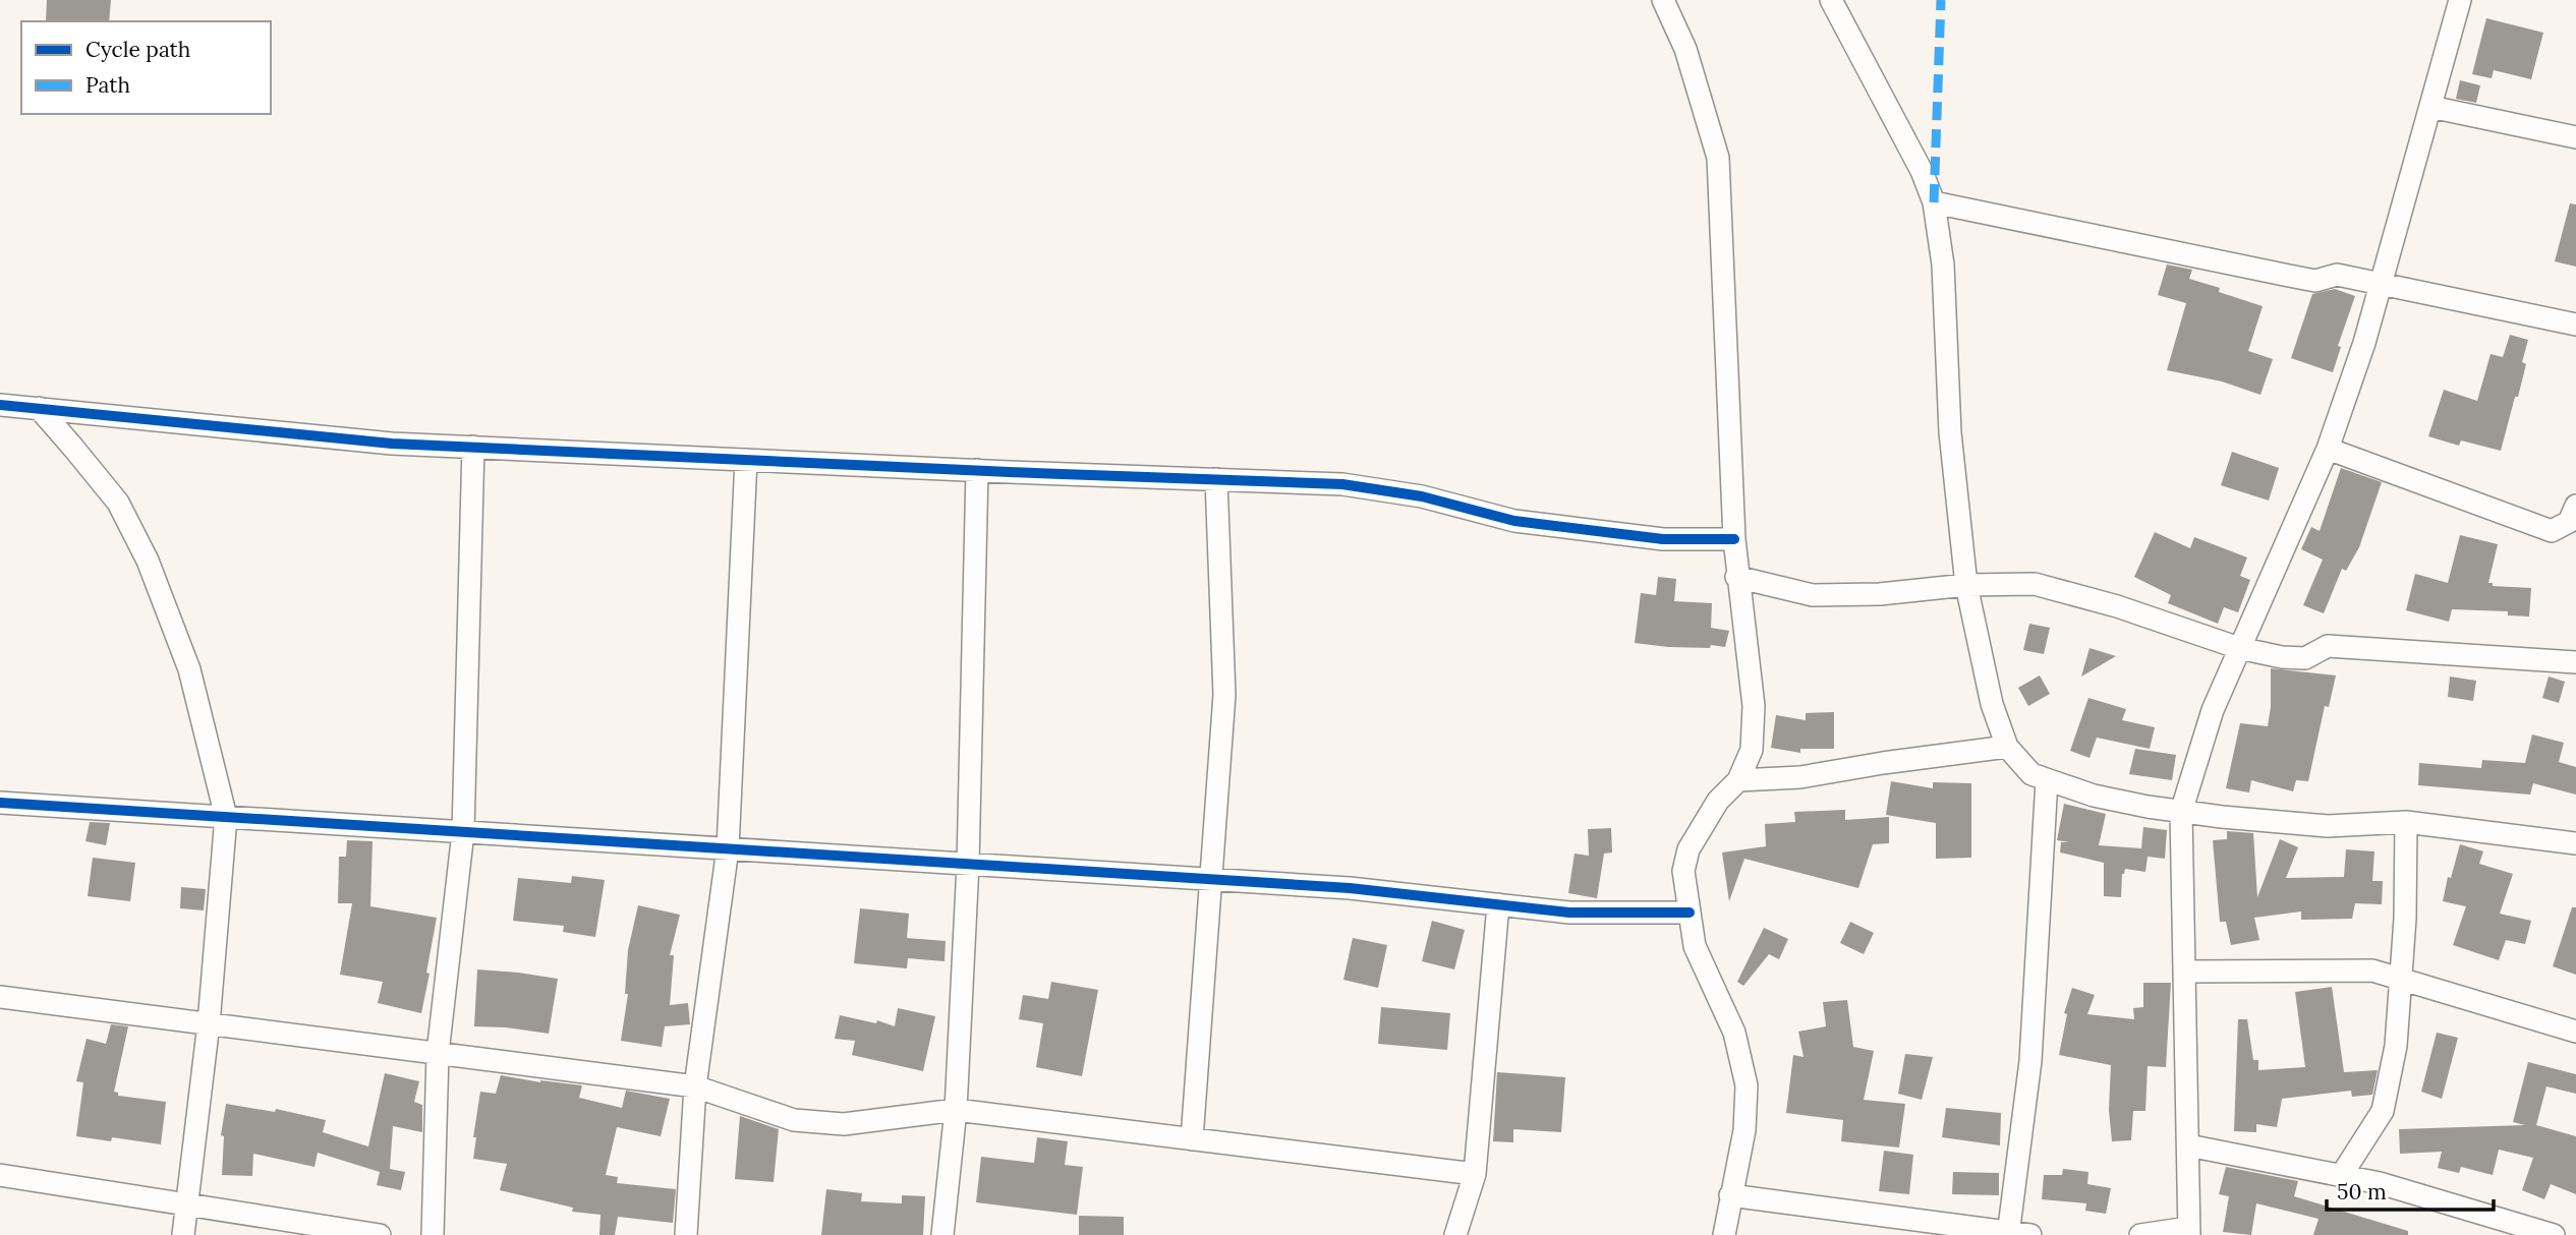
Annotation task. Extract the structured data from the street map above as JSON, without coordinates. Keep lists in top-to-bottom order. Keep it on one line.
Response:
{"legend":["Cycle path","Path"],"scale_bar":"50 m"}
